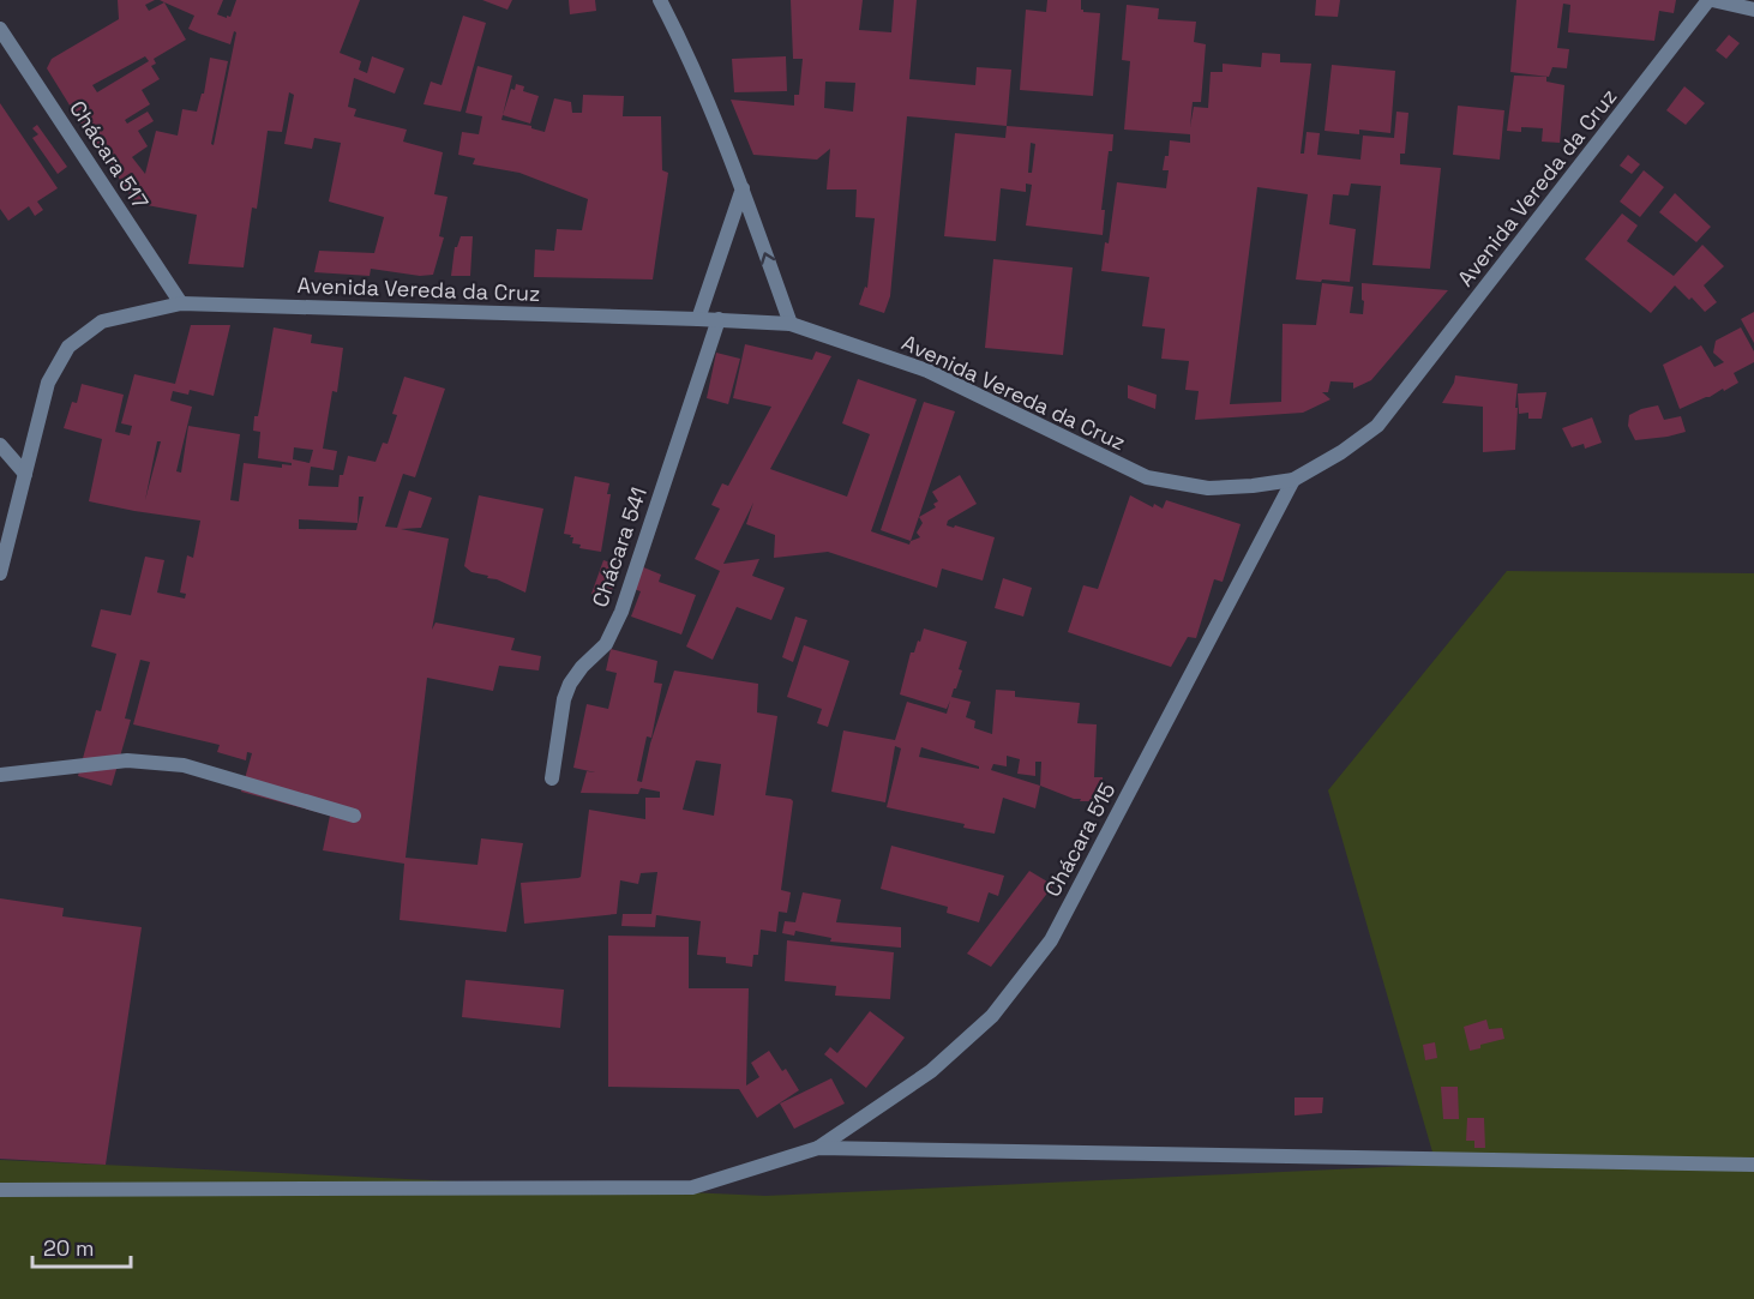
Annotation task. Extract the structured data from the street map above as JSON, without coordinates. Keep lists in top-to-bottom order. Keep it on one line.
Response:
{"streets":{"street":["Chácara 517","Avenida Vereda da Cruz","Chácara 541","Chácara 515"]},"crossings":[["Chácara 517","Avenida Vereda da Cruz"],["Avenida Vereda da Cruz","Chácara 541"],["Avenida Vereda da Cruz","Chácara 515"]],"scale_bar":"20 m"}
